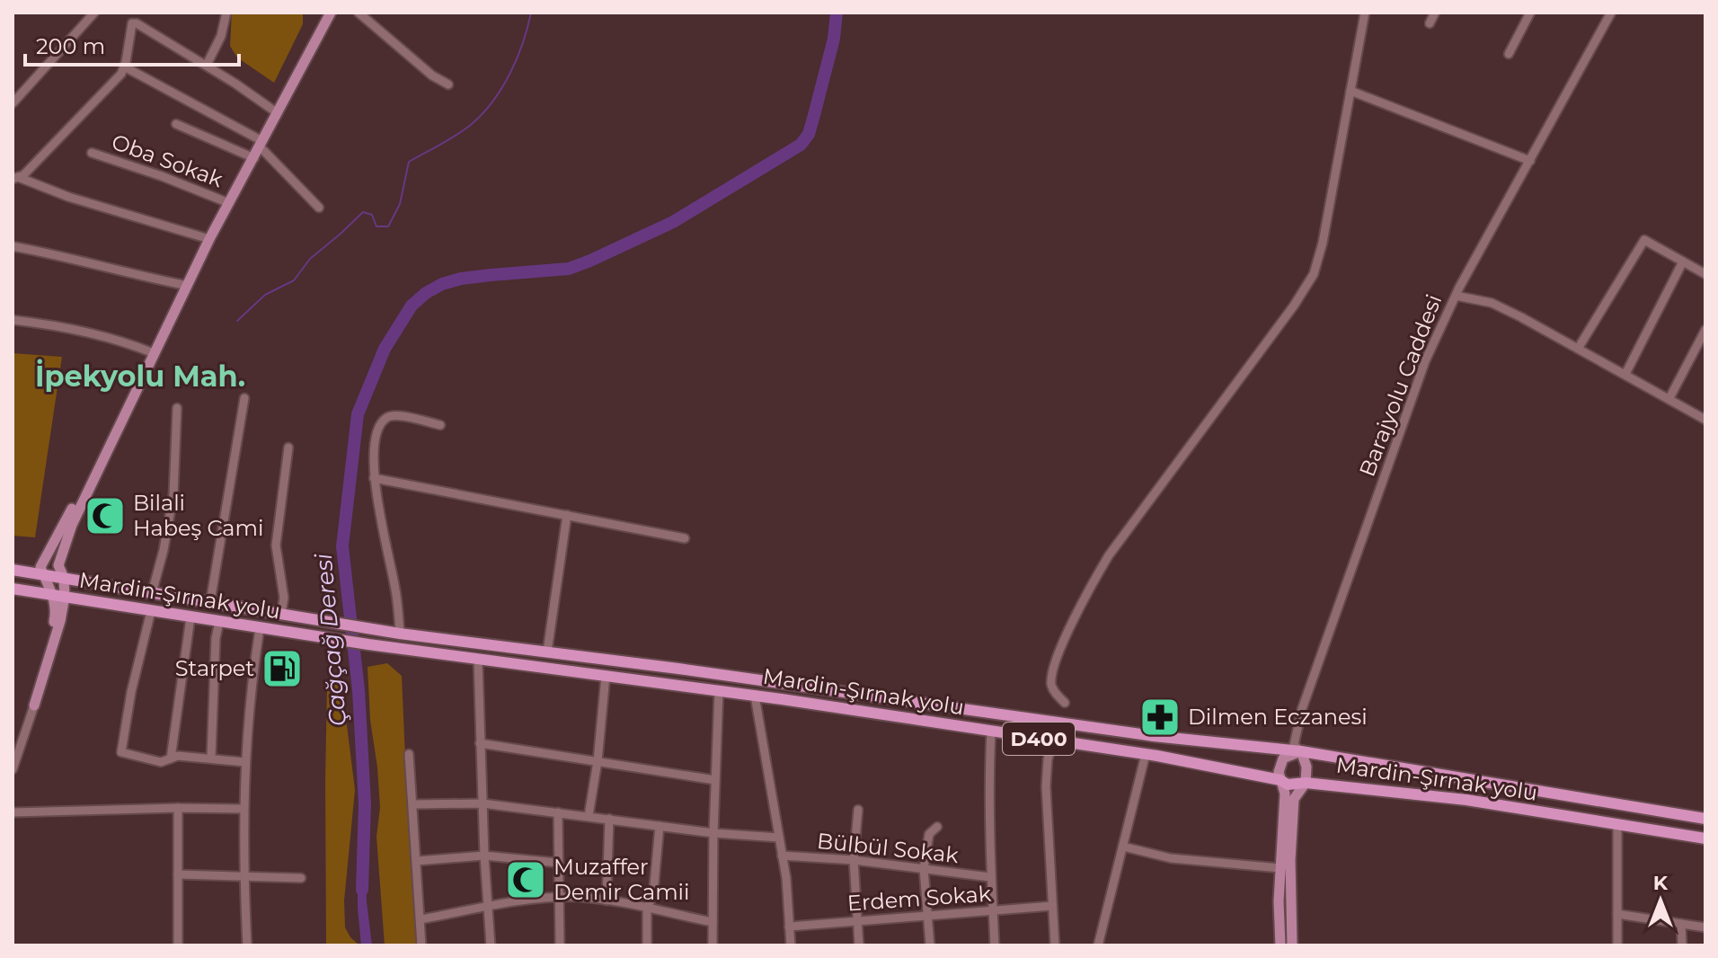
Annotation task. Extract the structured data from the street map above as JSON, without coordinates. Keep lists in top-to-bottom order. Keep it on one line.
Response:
{"streets":{"highway":["Mardin-Şırnak yolu","D400"],"street":["Oba Sokak","Barajyolu Caddesi","Bülbül Sokak","Erdem Sokak"]},"crossings":[["Barajyolu Caddesi","Mardin-Şırnak yolu"]],"districts":["İpekyolu Mah."],"water":["Çağçağ Deresi"],"places":{"mosque":["Bilali Habeş Cami","Muzaffer Demir Camii"],"fuel station":["Starpet"],"pharmacy":["Dilmen Eczanesi"]},"scale_bar":"200 m","north":"top"}
